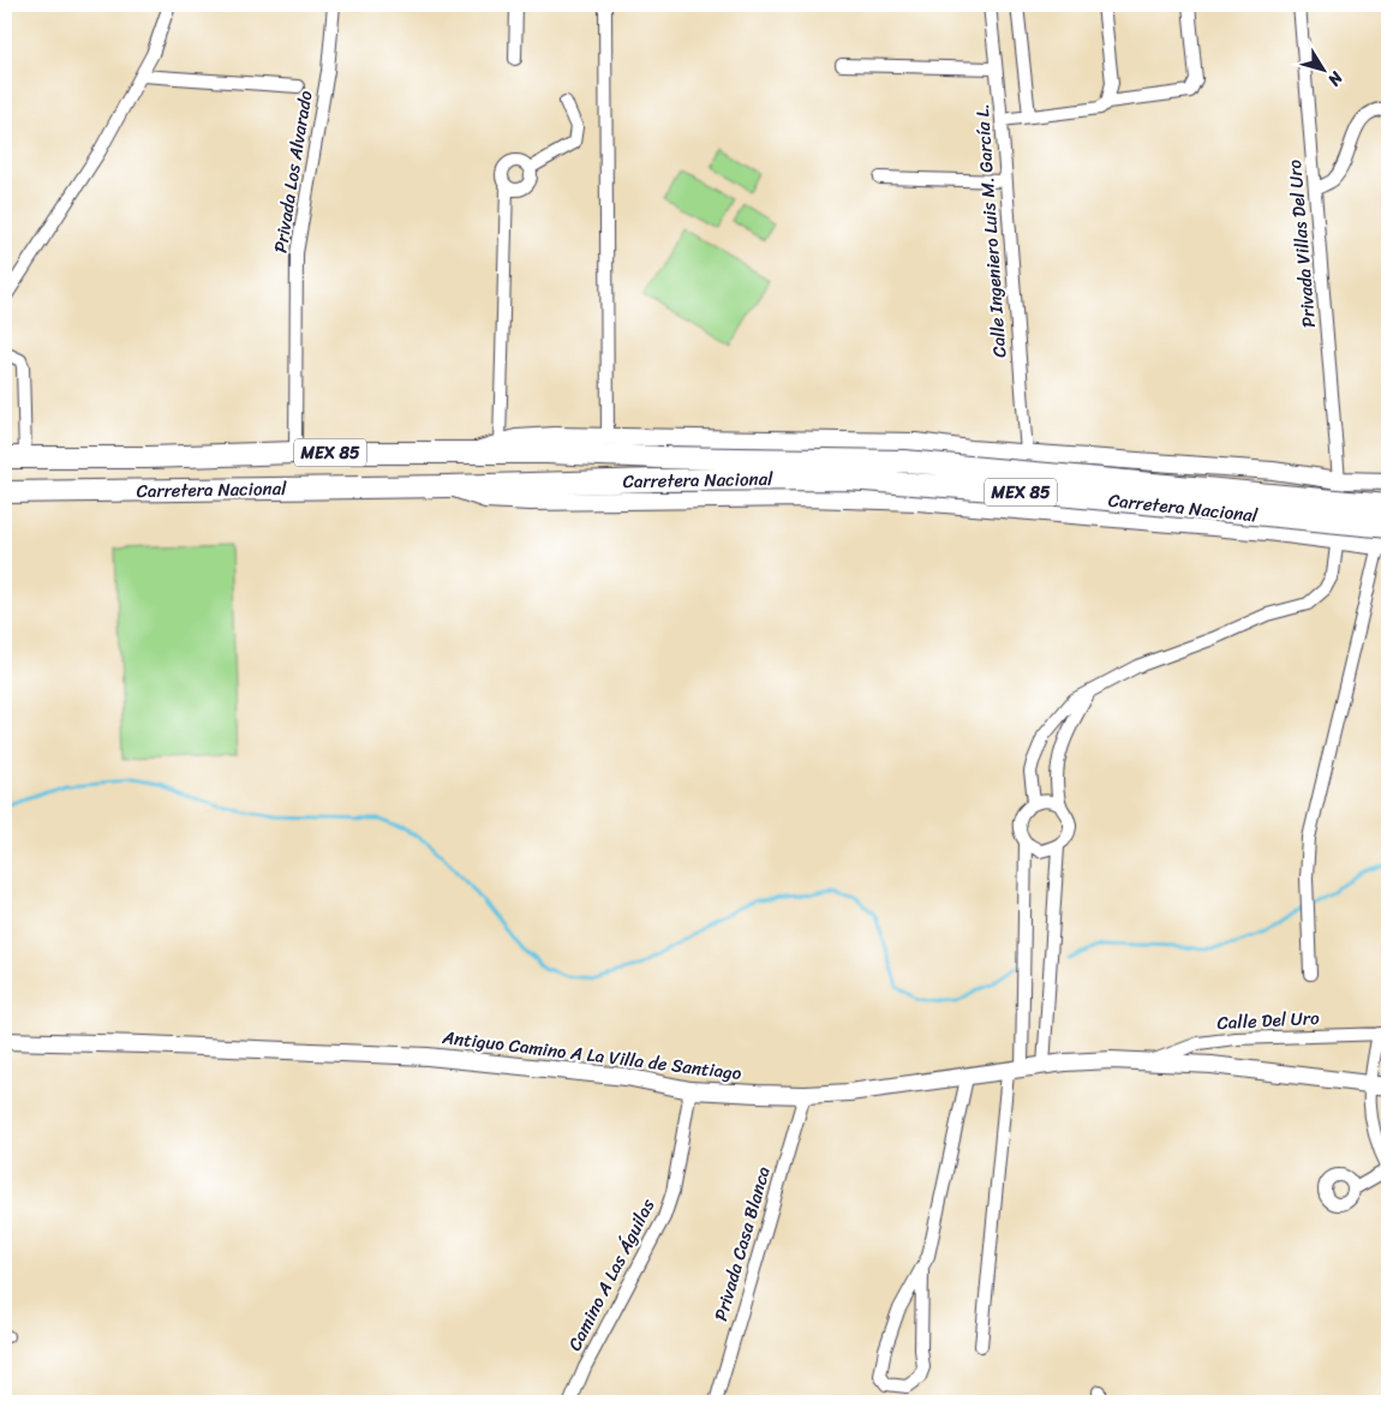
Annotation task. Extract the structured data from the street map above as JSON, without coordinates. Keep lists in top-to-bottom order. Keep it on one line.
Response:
{"streets":{"highway":["MEX 85","Carretera Nacional"],"street":["Privada Los Alvarado","Calle Ingeniero Luis M. García L.","Privada Villas Del Uro","Calle Del Uro","Antiguo Camino A La Villa de Santiago","Privada Casa Blanca","Camino A Las Águilas"]},"crossings":[["Privada Los Alvarado","Carretera Nacional"],["Calle Ingeniero Luis M. García L.","MEX 85"],["Privada Villas Del Uro","MEX 85"],["MEX 85","Carretera Nacional"],["Calle Del Uro","Antiguo Camino A La Villa de Santiago"],["Antiguo Camino A La Villa de Santiago","Privada Casa Blanca"],["Antiguo Camino A La Villa de Santiago","Camino A Las Águilas"]],"north":"bottom right"}
